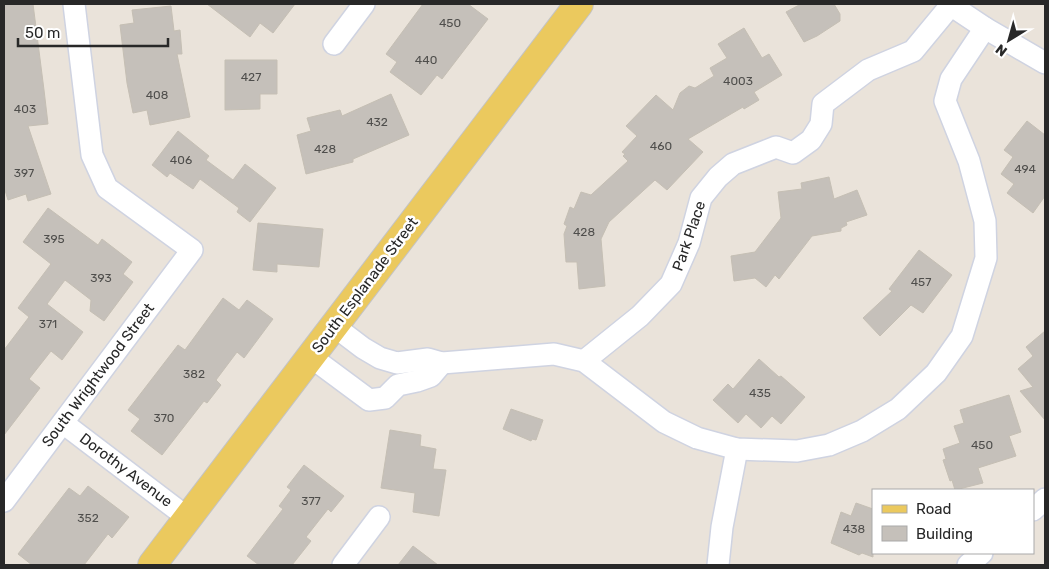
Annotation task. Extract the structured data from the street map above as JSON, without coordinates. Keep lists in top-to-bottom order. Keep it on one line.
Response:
{"streets":{"main road":["South Esplanade Street"],"street":["Park Place","South Wrightwood Street","Dorothy Avenue"]},"crossings":[["South Esplanade Street","Dorothy Avenue"],["South Wrightwood Street","Dorothy Avenue"]],"house_numbers":["450","440","427","4003","408","403","432","460","428","406","494","397","428","395","393","457","371","382","435","370","450","377","352","438"],"legend":["Road","Building"],"scale_bar":"50 m","north":"bottom left"}
